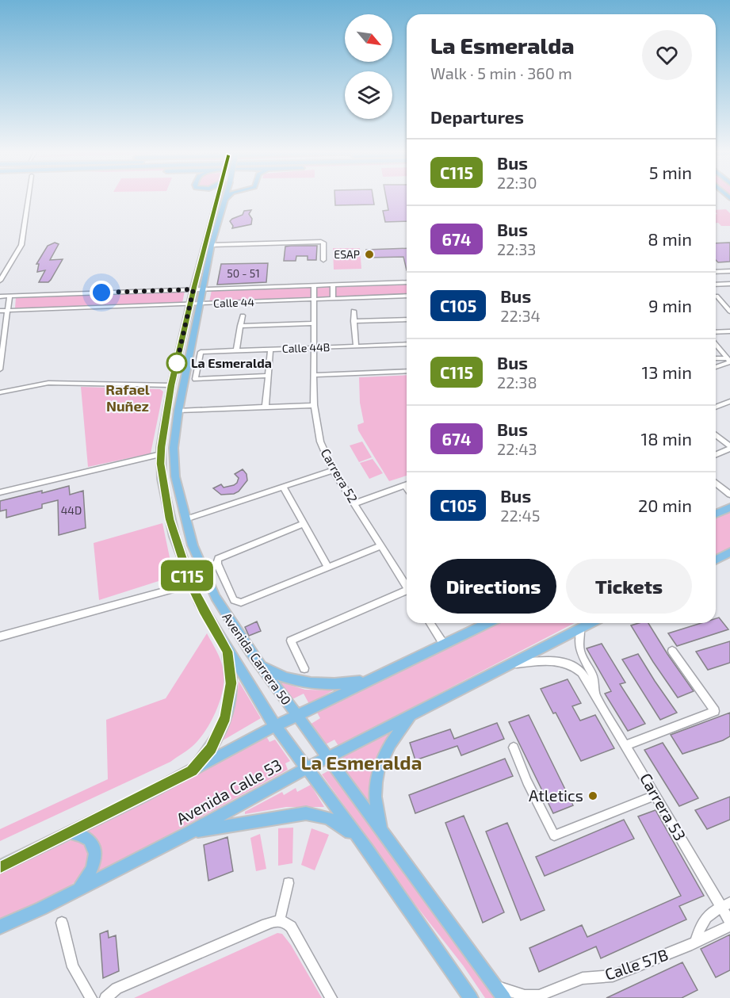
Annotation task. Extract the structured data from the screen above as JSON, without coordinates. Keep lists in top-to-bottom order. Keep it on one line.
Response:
{"streets":{"main road":["Avenida Carrera 50","Avenida Calle 53"],"street":["Calle 44","Calle 44B","Carrera 52","Carrera 53","Calle 57B"]},"crossings":[["Calle 44","Carrera 52"],["Calle 44","Avenida Carrera 50"],["Calle 44B","Carrera 52"],["Avenida Carrera 50","Avenida Calle 53"],["Avenida Carrera 50","Calle 57B"],["Avenida Calle 53","Carrera 53"]],"districts":["Rafael Nuñez","La Esmeralda"],"places":["ESAP","La Esmeralda","Atletics"],"lines":["bus line C115"],"house_numbers":["50 - 51","44D"],"north":"bottom right","page":{"on_map":"C115","heading":[["La Esmeralda","Walk · 5 min · 360 m"],"Departures"],"list":[{"mark":"C115","name":"Bus","note":"22:30","value":"5 min"},{"mark":"674","name":"Bus","note":"22:33","value":"8 min"},{"mark":"C105","name":"Bus","note":"22:34","value":"9 min"},{"mark":"C115","name":"Bus","note":"22:38","value":"13 min"},{"mark":"674","name":"Bus","note":"22:43","value":"18 min"},{"mark":"C105","name":"Bus","note":"22:45","value":"20 min"}],"buttons":["Directions","Tickets"]}}
